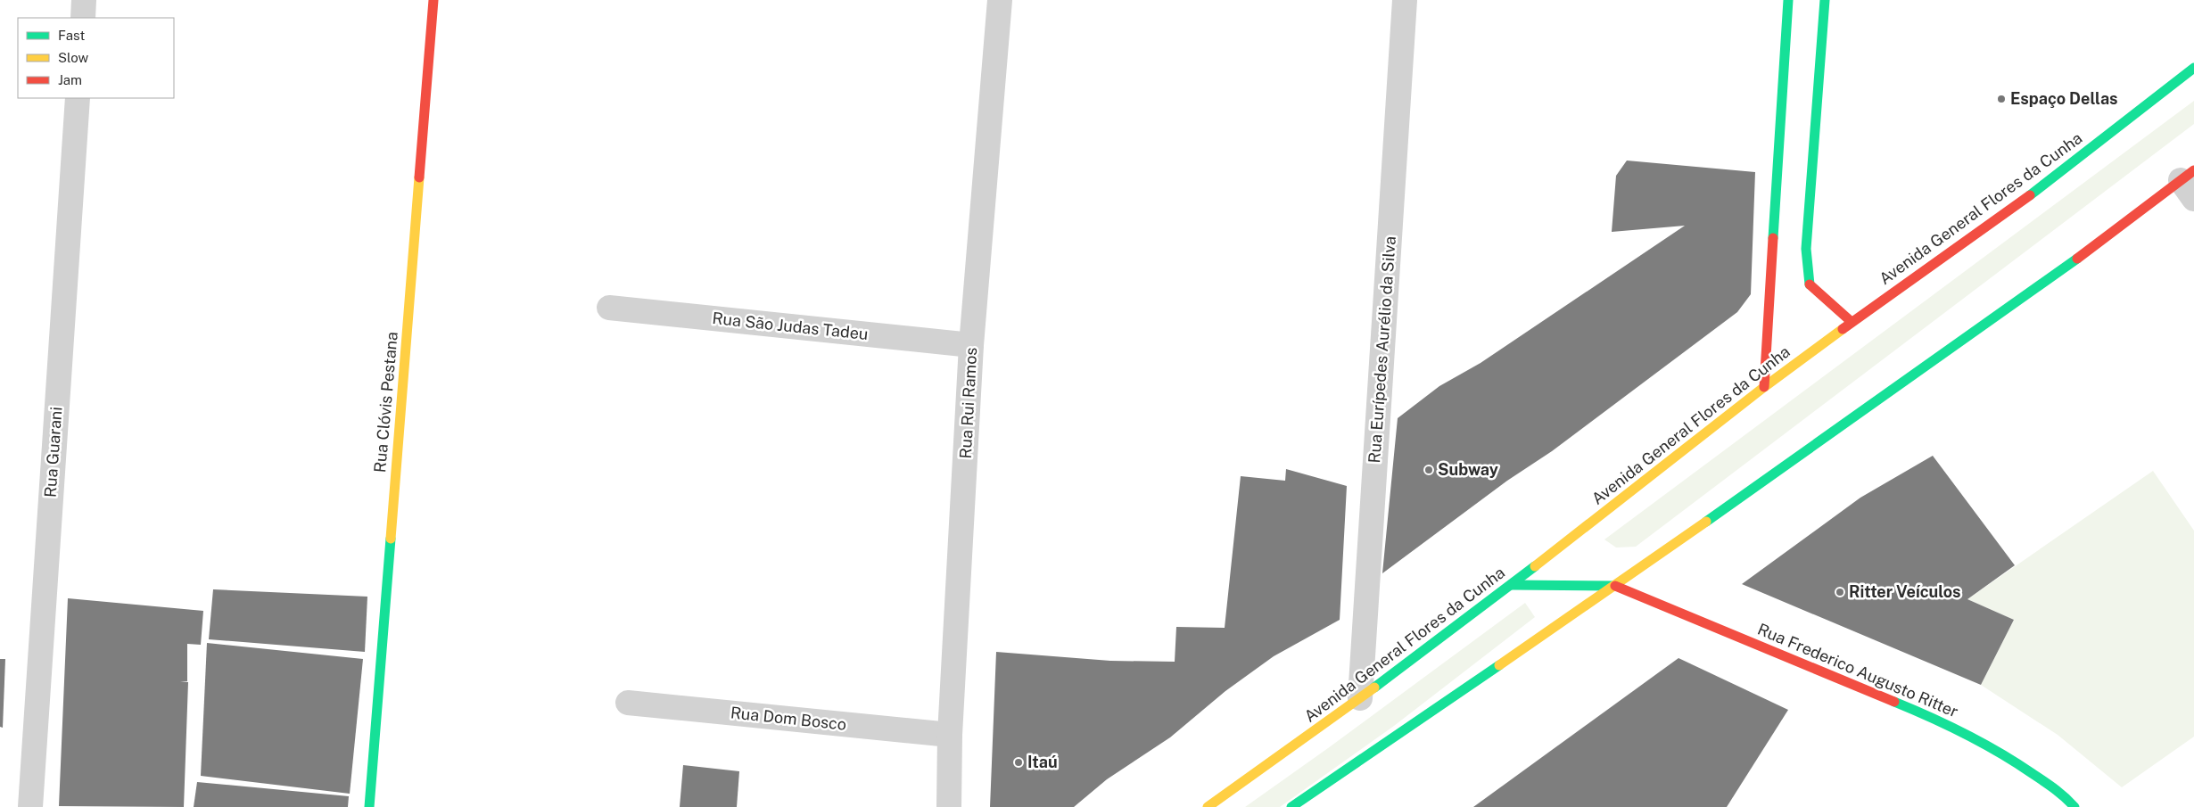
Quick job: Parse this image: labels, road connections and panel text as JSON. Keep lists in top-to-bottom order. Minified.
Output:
{"streets":{"main road":["Avenida General Flores da Cunha","Rua Clóvis Pestana","Rua Frederico Augusto Ritter"],"street":["Rua São Judas Tadeu","Rua Eurípedes Aurélio da Silva","Rua Rui Ramos","Rua Guarani","Rua Dom Bosco"]},"crossings":[["Avenida General Flores da Cunha","Rua Eurípedes Aurélio da Silva"],["Rua São Judas Tadeu","Rua Rui Ramos"],["Rua Rui Ramos","Rua Dom Bosco"]],"places":["Espaço Dellas","Subway","Ritter Veículos","Itaú"],"legend":["Fast","Slow","Jam"]}
